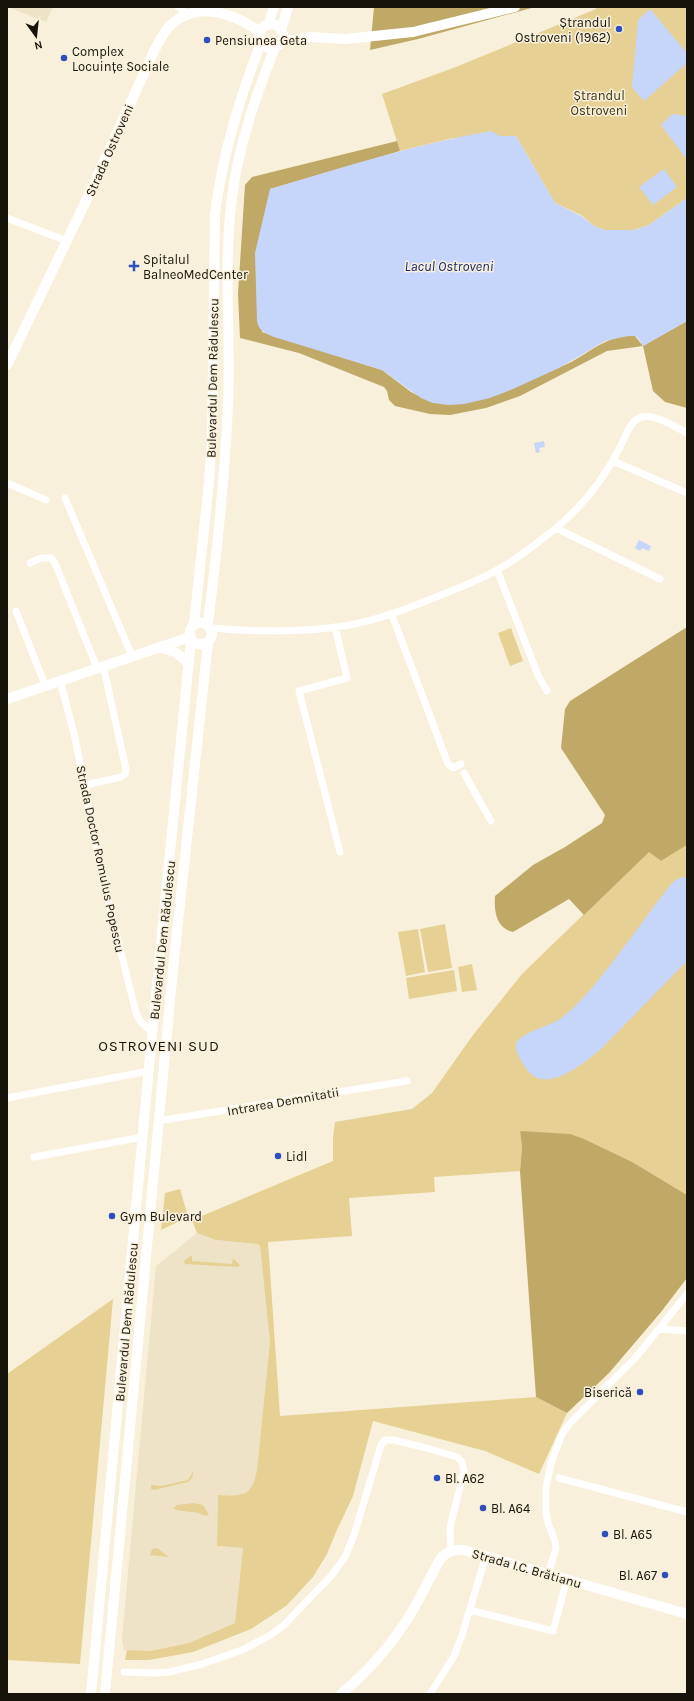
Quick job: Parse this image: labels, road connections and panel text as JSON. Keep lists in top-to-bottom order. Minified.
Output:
{"streets":{"main road":["Strada Ostroveni","Bulevardul Dem Rădulescu","Strada I.C. Brătianu"],"street":["Strada Doctor Romulus Popescu","Intrarea Demnitatii"]},"crossings":[["Strada Ostroveni","Bulevardul Dem Rădulescu"],["Bulevardul Dem Rădulescu","Strada Doctor Romulus Popescu"],["Bulevardul Dem Rădulescu","Intrarea Demnitatii"]],"districts":["OSTROVENI SUD"],"water":["Lacul Ostroveni"],"parks":["Ștrandul Ostroveni"],"places":{"other":["Ștrandul Ostroveni (1962)","Pensiunea Geta","Complex Locuințe Sociale","Lidl","Gym Bulevard","Biserică","Bl. A62","Bl. A64","Bl. A65","Bl. A67"],"health":["Spitalul BalneoMedCenter"]},"north":"bottom"}
